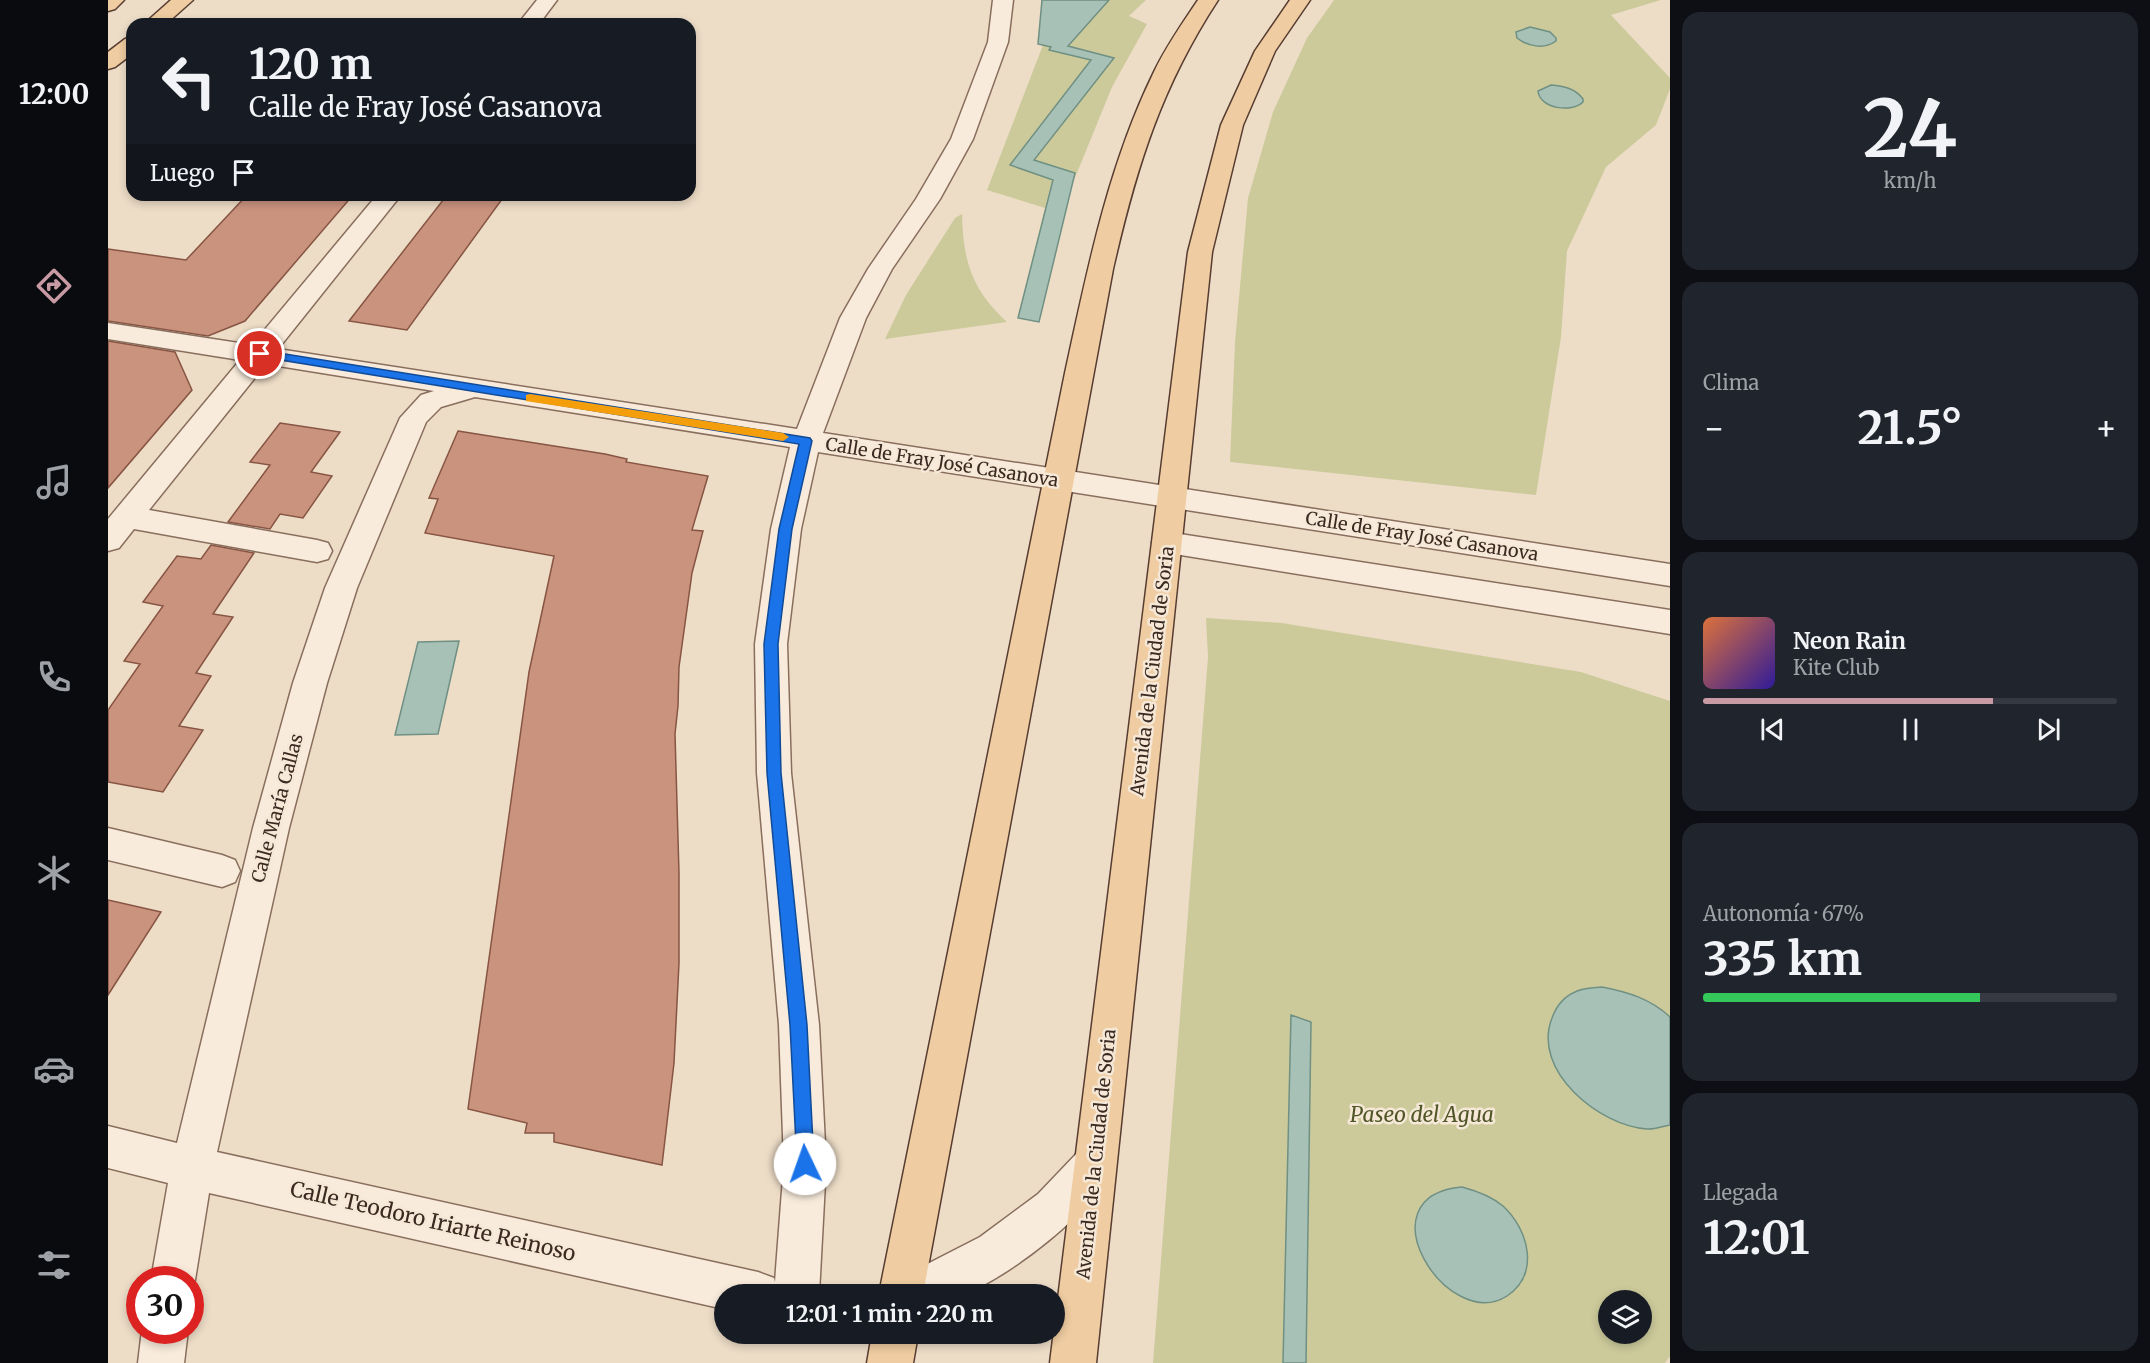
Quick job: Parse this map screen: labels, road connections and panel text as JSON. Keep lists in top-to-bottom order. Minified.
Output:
{"streets":{"main road":["Avenida de la Ciudad de Soria"],"street":["Calle de Fray José Casanova","Calle María Callas","Calle Teodoro Iriarte Reinoso"]},"crossings":[["Calle de Fray José Casanova","Avenida de la Ciudad de Soria"],["Calle de Fray José Casanova","Calle María Callas"],["Calle María Callas","Calle Teodoro Iriarte Reinoso"]],"parks":["Paseo del Agua"],"page":{"tabs":"12:00","tile":[["24","km/h"],"Clima",["Autonomía · 67%","335 km"],["Llegada","12:01"]],"turn":["120 m","Calle de Fray José Casanova"],"then":"Luego","heat":["−","21.5°","+"],"song":["Neon Rain","Kite Club"],"limit":"30","trip":"12:01 · 1 min · 220 m"}}
